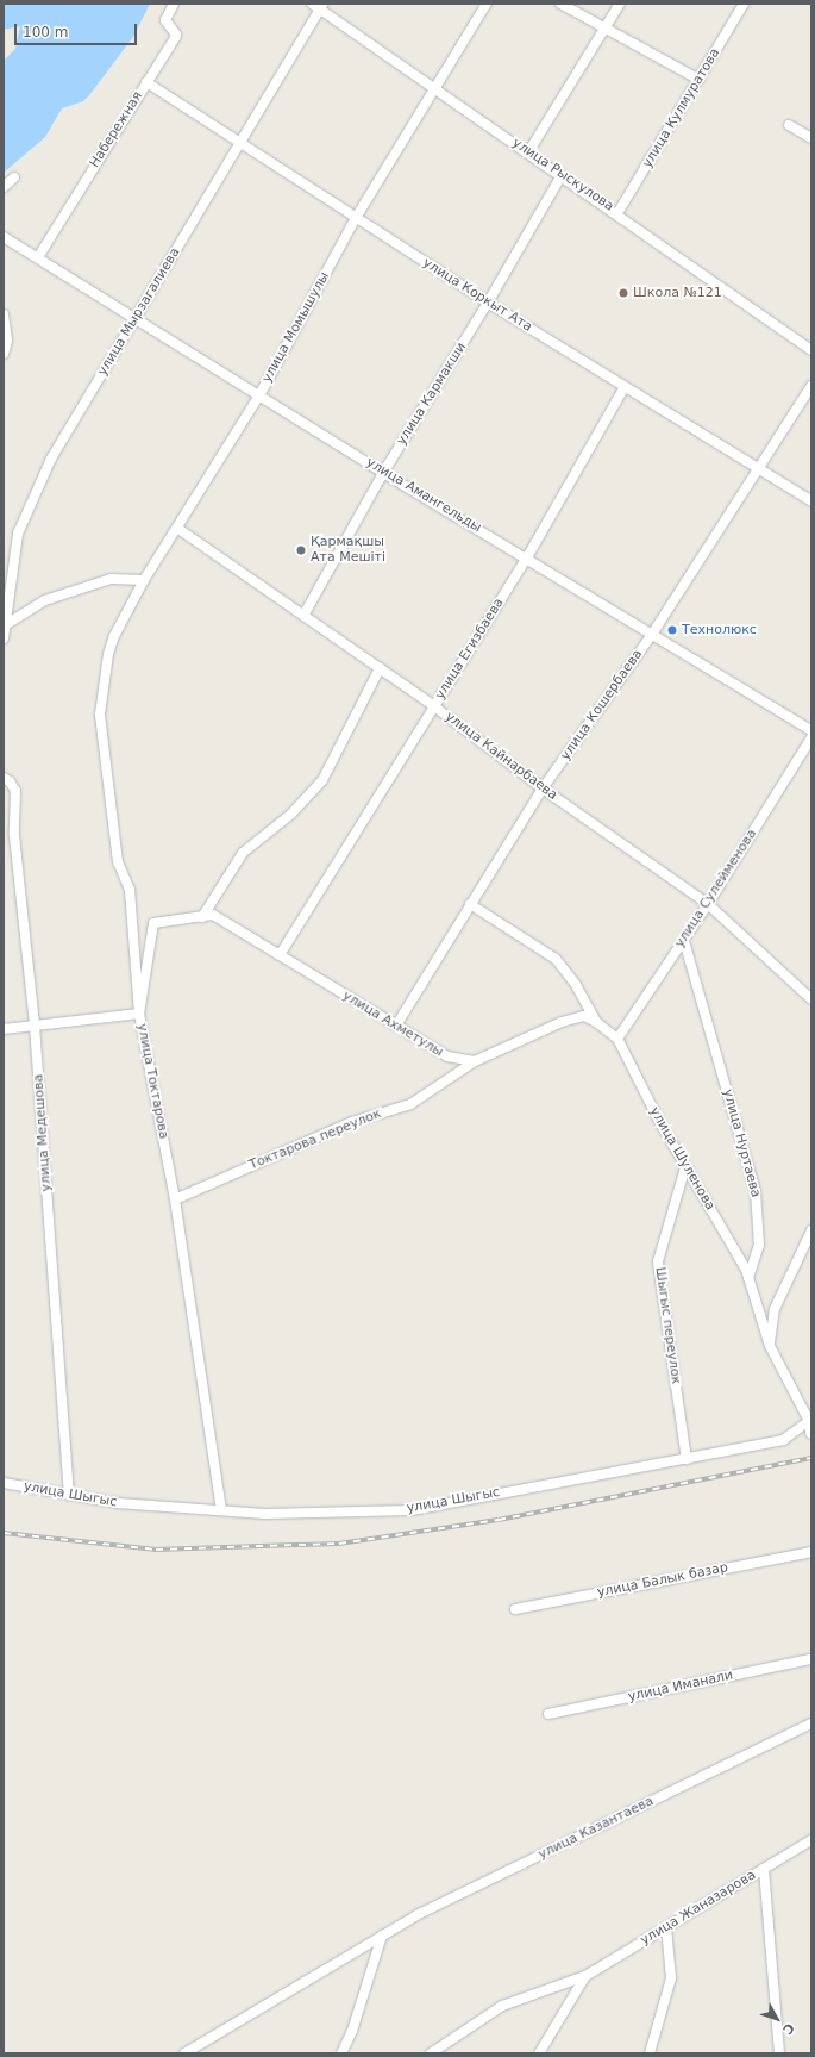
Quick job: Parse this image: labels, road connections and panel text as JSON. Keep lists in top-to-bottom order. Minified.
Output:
{"streets":{"street":["улица Кулмуратова","Набережная","улица Рыскулова","улица Коркыт Ата","улица Мырзагалиева","улица Момышулы","улица Кармакши","улица Амангельды","улица Егизбаева","улица Кошербаева","улица Кайнарбаева","улица Сулейменова","улица Ахметулы","улица Токтарова","улица Медешова","Токтарова переулок","улица Нуртаева","улица Шуленова","Шыгыс переулок","улица Шыгыс","улица Балык базар","улица Иманали","улица Казантаева","улица Жаназарова"]},"crossings":[["улица Кулмуратова","улица Рыскулова"],["Набережная","улица Коркыт Ата"],["Набережная","улица Амангельды"],["улица Рыскулова","улица Мырзагалиева"],["улица Рыскулова","улица Момышулы"],["улица Рыскулова","улица Кармакши"],["улица Коркыт Ата","улица Мырзагалиева"],["улица Коркыт Ата","улица Момышулы"],["улица Коркыт Ата","улица Кармакши"],["улица Коркыт Ата","улица Егизбаева"],["улица Коркыт Ата","улица Кошербаева"],["улица Мырзагалиева","улица Амангельды"],["улица Момышулы","улица Амангельды"],["улица Момышулы","улица Кайнарбаева"],["улица Момышулы","улица Токтарова"],["улица Кармакши","улица Амангельды"],["улица Кармакши","улица Кайнарбаева"],["улица Амангельды","улица Егизбаева"],["улица Амангельды","улица Кошербаева"],["улица Егизбаева","улица Кайнарбаева"],["улица Егизбаева","улица Ахметулы"],["улица Кошербаева","улица Кайнарбаева"],["улица Кошербаева","улица Ахметулы"],["улица Кайнарбаева","улица Сулейменова"],["улица Сулейменова","улица Нуртаева"],["улица Сулейменова","улица Шуленова"],["улица Ахметулы","улица Токтарова"],["улица Ахметулы","Токтарова переулок"],["улица Токтарова","Токтарова переулок"],["улица Токтарова","улица Шыгыс"],["улица Медешова","улица Шыгыс"],["улица Нуртаева","улица Шуленова"],["улица Шуленова","Шыгыс переулок"],["Шыгыс переулок","улица Шыгыс"]],"places":["Школа №121","Қармақшы Ата Мешіті","Технолюкс"],"scale_bar":"100 m","north":"bottom right"}
